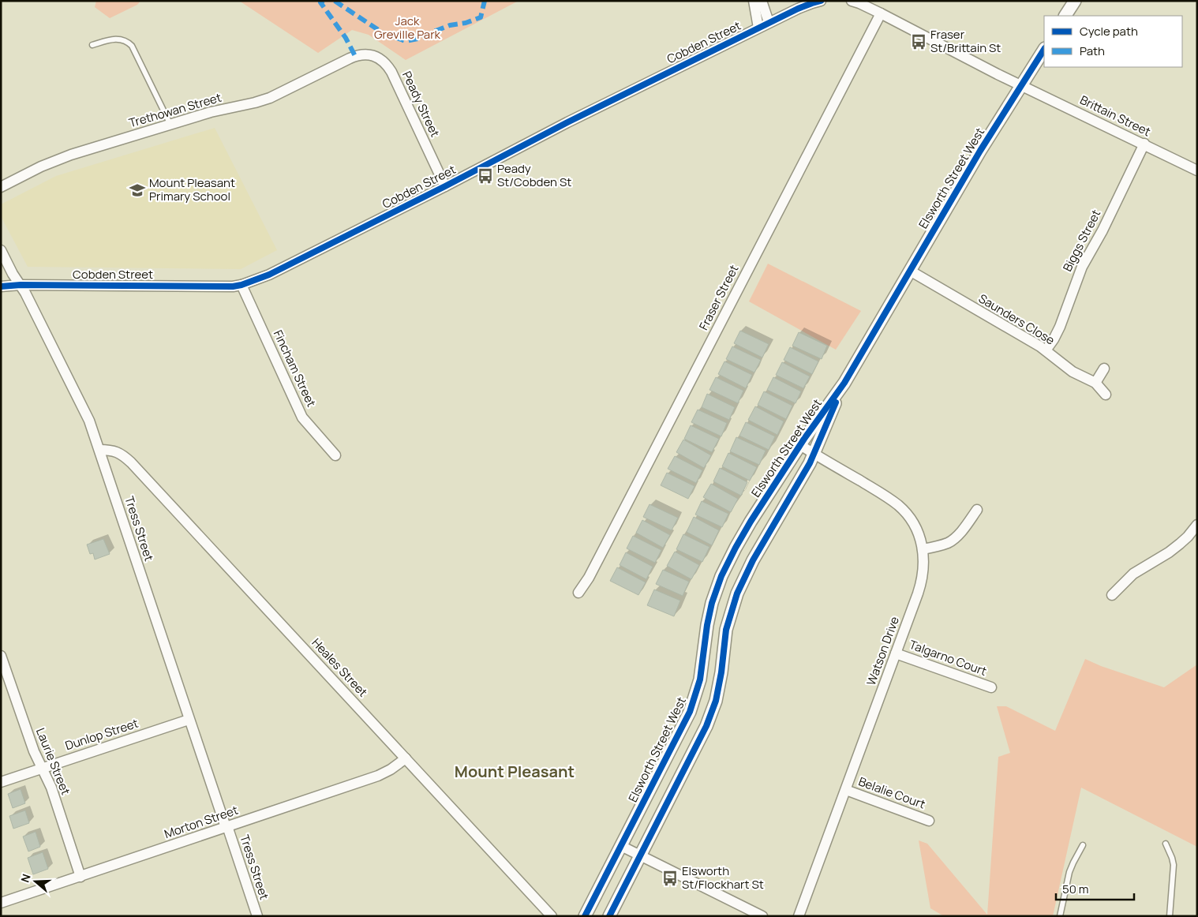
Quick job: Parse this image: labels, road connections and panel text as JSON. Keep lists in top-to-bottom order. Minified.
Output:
{"streets":{"street":["Cobden Street","Peady Street","Trethowan Street","Brittain Street","Elsworth Street West","Biggs Street","Fraser Street","Saunders Close","Fincham Street","Tress Street","Watson Drive","Talgarno Court","Heales Street","Dunlop Street","Laurie Street","Belalie Court","Morton Street"]},"crossings":[["Cobden Street","Peady Street"],["Cobden Street","Fincham Street"],["Cobden Street","Tress Street"],["Peady Street","Trethowan Street"],["Brittain Street","Elsworth Street West"],["Brittain Street","Biggs Street"],["Elsworth Street West","Saunders Close"],["Elsworth Street West","Watson Drive"],["Biggs Street","Saunders Close"],["Tress Street","Heales Street"],["Tress Street","Dunlop Street"],["Tress Street","Morton Street"],["Watson Drive","Talgarno Court"],["Watson Drive","Belalie Court"],["Heales Street","Morton Street"],["Dunlop Street","Laurie Street"],["Laurie Street","Morton Street"]],"districts":["Mount Pleasant"],"parks":["Jack Greville Park"],"places":{"bus stop":["Fraser St/Brittain St","Peady St/Cobden St","Elsworth St/Flockhart St"],"school or university":["Mount Pleasant Primary School"]},"legend":["Cycle path","Path"],"scale_bar":"50 m","north":"left"}
